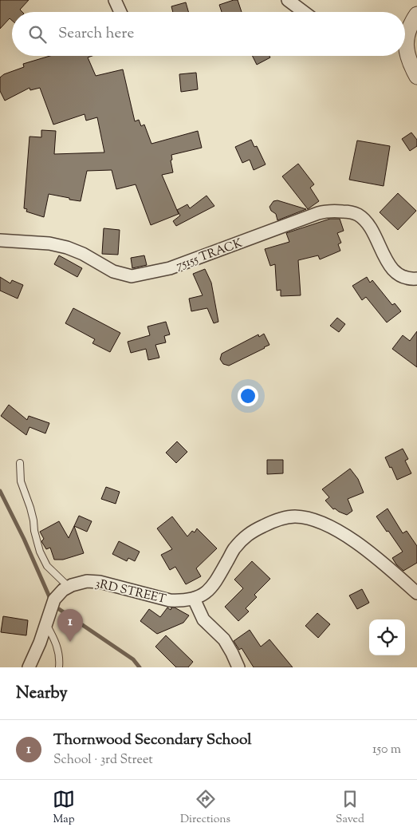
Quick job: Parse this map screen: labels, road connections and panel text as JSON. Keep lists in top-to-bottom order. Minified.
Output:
{"streets":{"street":["75155 TRACK","3RD STREET"]},"page":{"search":"Search here","pins":"1","heading":"Nearby","list":[{"mark":"1","name":"Thornwood Secondary School","note":"School · 3rd Street","value":"150 m"}],"nav":["Map","Directions","Saved"]}}
